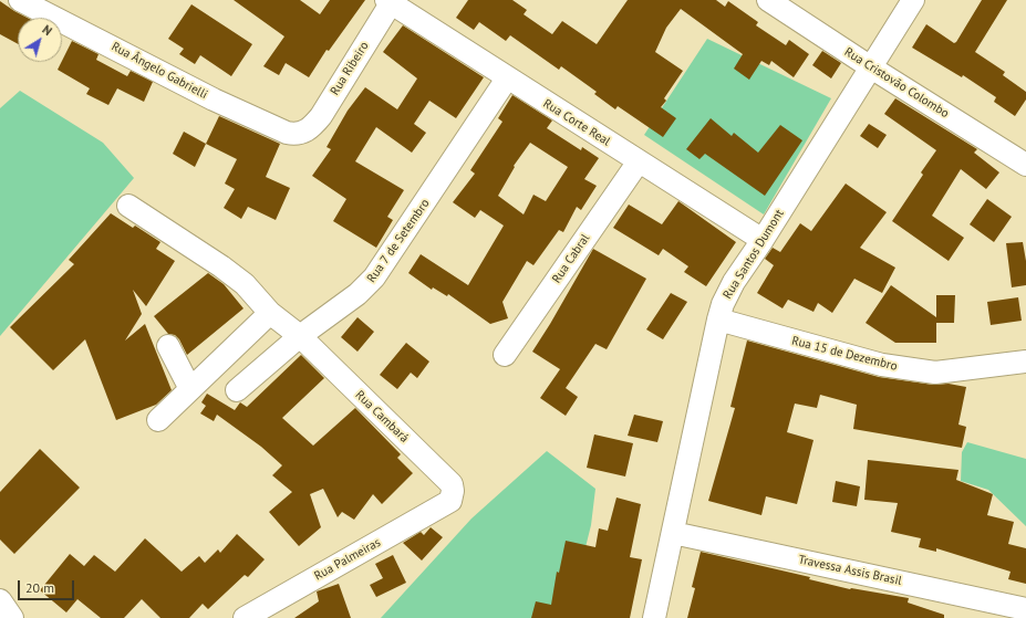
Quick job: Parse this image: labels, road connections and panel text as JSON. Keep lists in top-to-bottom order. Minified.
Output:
{"streets":{"street":["Rua Ribeiro","Rua Ângelo Gabrielli","Rua Cristovão Colombo","Rua Corte Real","Rua 7 de Setembro","Rua Santos Dumont","Rua Cabral","Rua 15 de Dezembro","Rua Cambará","Rua Palmeiras","Travessa Assis Brasil"]},"crossings":[["Rua Ribeiro","Rua Ângelo Gabrielli"],["Rua Ribeiro","Rua Corte Real"],["Rua Cristovão Colombo","Rua Santos Dumont"],["Rua Corte Real","Rua 7 de Setembro"],["Rua Corte Real","Rua Santos Dumont"],["Rua Corte Real","Rua Cabral"],["Rua 7 de Setembro","Rua Cambará"],["Rua Santos Dumont","Rua 15 de Dezembro"],["Rua Santos Dumont","Travessa Assis Brasil"],["Rua Cambará","Rua Palmeiras"]],"scale_bar":"20 m","north":"top right"}
